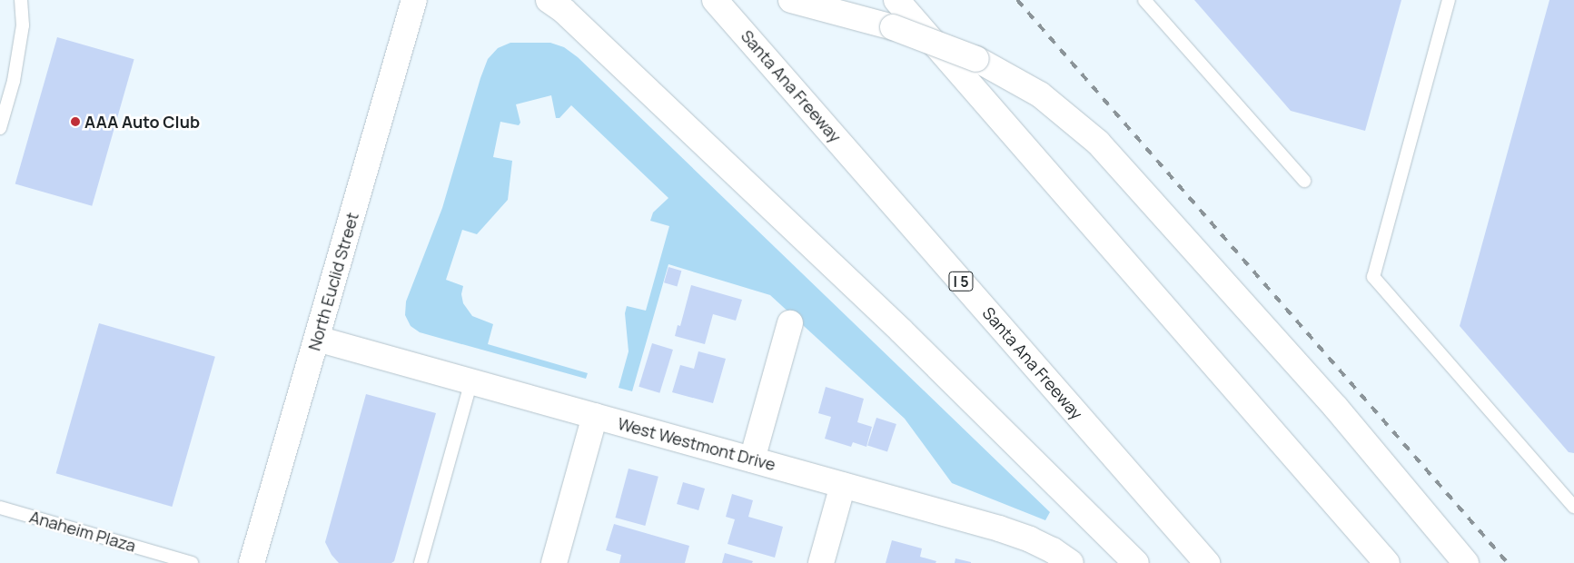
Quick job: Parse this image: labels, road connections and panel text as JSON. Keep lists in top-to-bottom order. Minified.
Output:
{"streets":{"main road":["Santa Ana Freeway","North Euclid Street","I 5","West Westmont Drive"],"lane":["Anaheim Plaza"]},"crossings":[["North Euclid Street","West Westmont Drive"]],"places":["AAA Auto Club"]}
